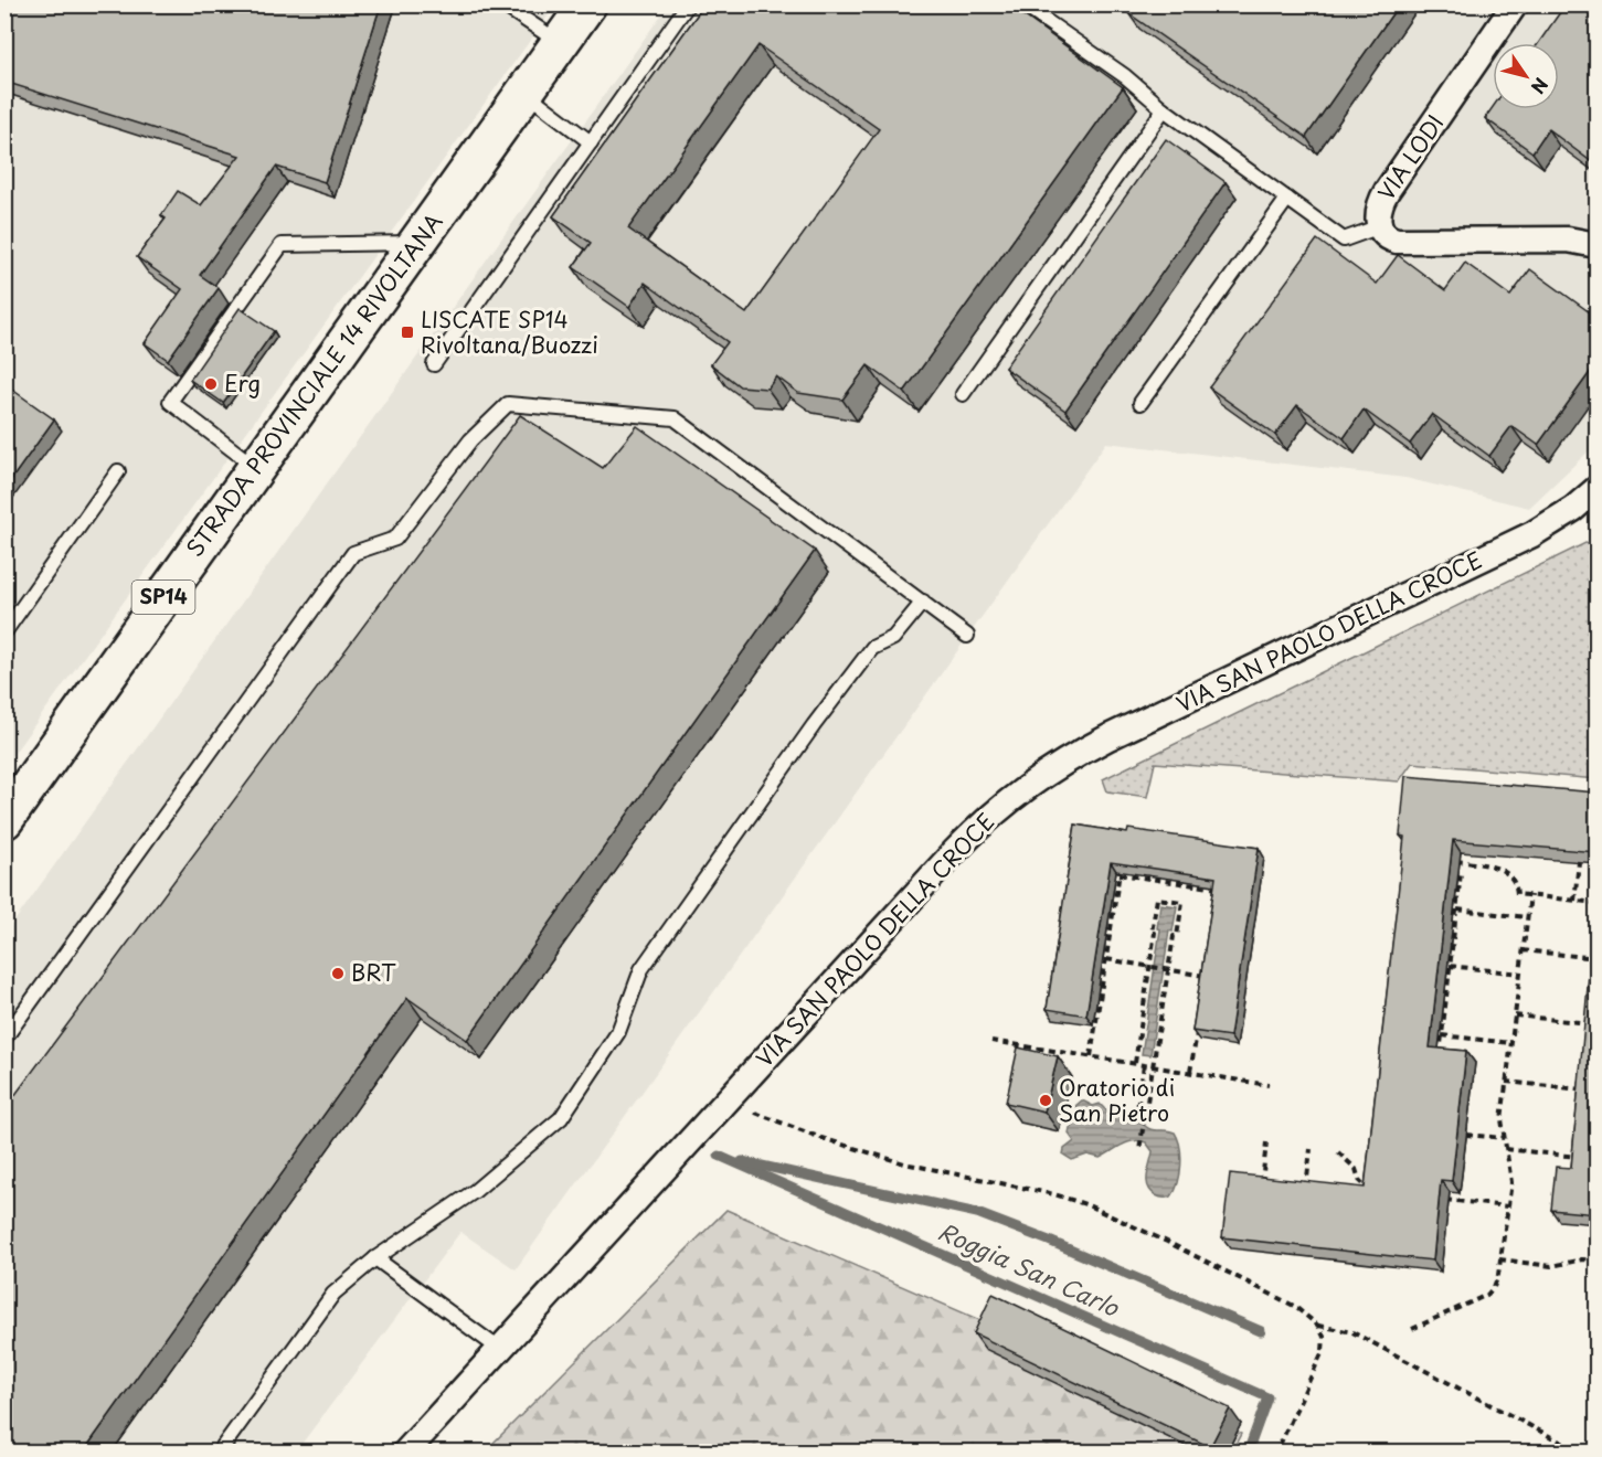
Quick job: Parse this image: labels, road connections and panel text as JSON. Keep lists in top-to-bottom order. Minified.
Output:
{"streets":{"main road":["STRADA PROVINCIALE 14 RIVOLTANA","SP14"],"street":["VIA LODI","VIA SAN PAOLO DELLA CROCE"]},"water":["Roggia San Carlo"],"places":{"transit":["LISCATE SP14 Rivoltana/Buozzi"],"other":["Erg","BRT","Oratorio di San Pietro"]},"north":"bottom right"}
